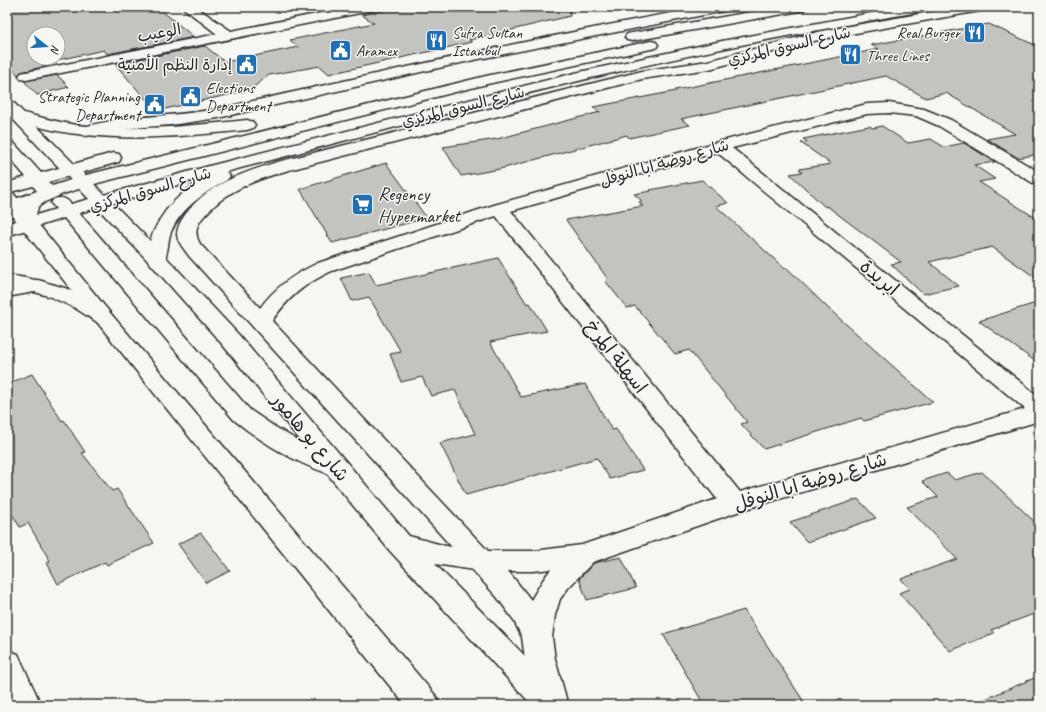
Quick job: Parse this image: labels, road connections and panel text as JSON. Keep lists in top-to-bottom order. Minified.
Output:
{"streets":{"street":["الوعيب","شارع السوق المركزي","شارع روضة ابا النوفل","ابريدة","اسهلة المرخ","شارع بو هامور"]},"crossings":[["شارع السوق المركزي","شارع بو هامور"],["شارع روضة ابا النوفل","ابريدة"],["شارع روضة ابا النوفل","اسهلة المرخ"],["شارع روضة ابا النوفل","شارع بو هامور"]],"places":{"restaurant":["Real Burger","Sufra Sultan Istanbul","Three Lines"],"public building":["Aramex","إدارة النظم الأمنية","Elections Department","Strategic Planning Department"],"supermarket":["Regency Hypermarket"]},"north":"right"}
